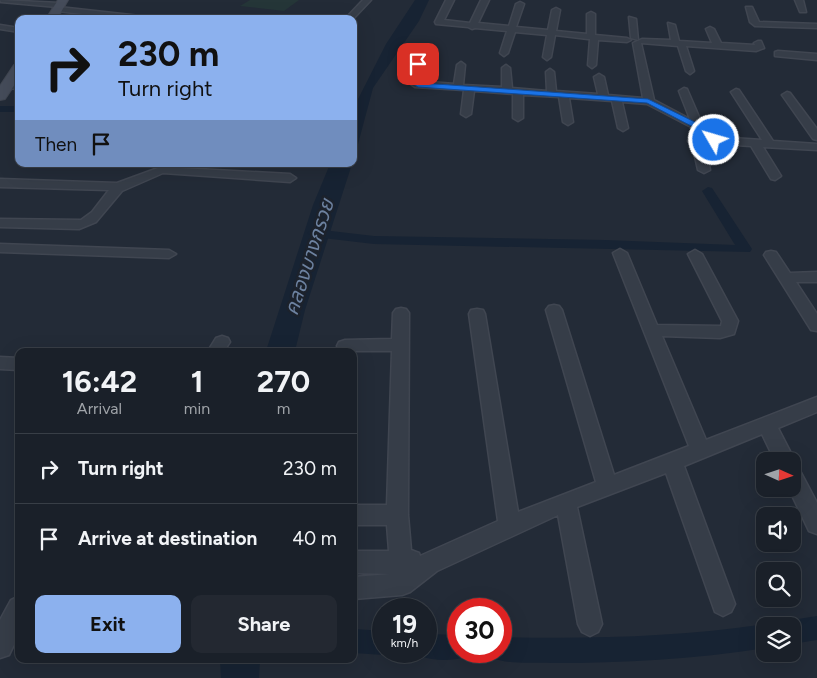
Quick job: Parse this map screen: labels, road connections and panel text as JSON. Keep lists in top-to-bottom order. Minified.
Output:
{"water":["คลองบางกรวย"],"north":"right","page":{"turn":["230 m","Turn right"],"then":"Then","eta":["16:42","Arrival","1","min","270","m"],"list":[{"name":"Turn right","value":"230 m"},{"name":"Arrive at destination","value":"40 m"}],"buttons":["Exit","Share"],"speed":"19 km/h","limit":"30"}}
